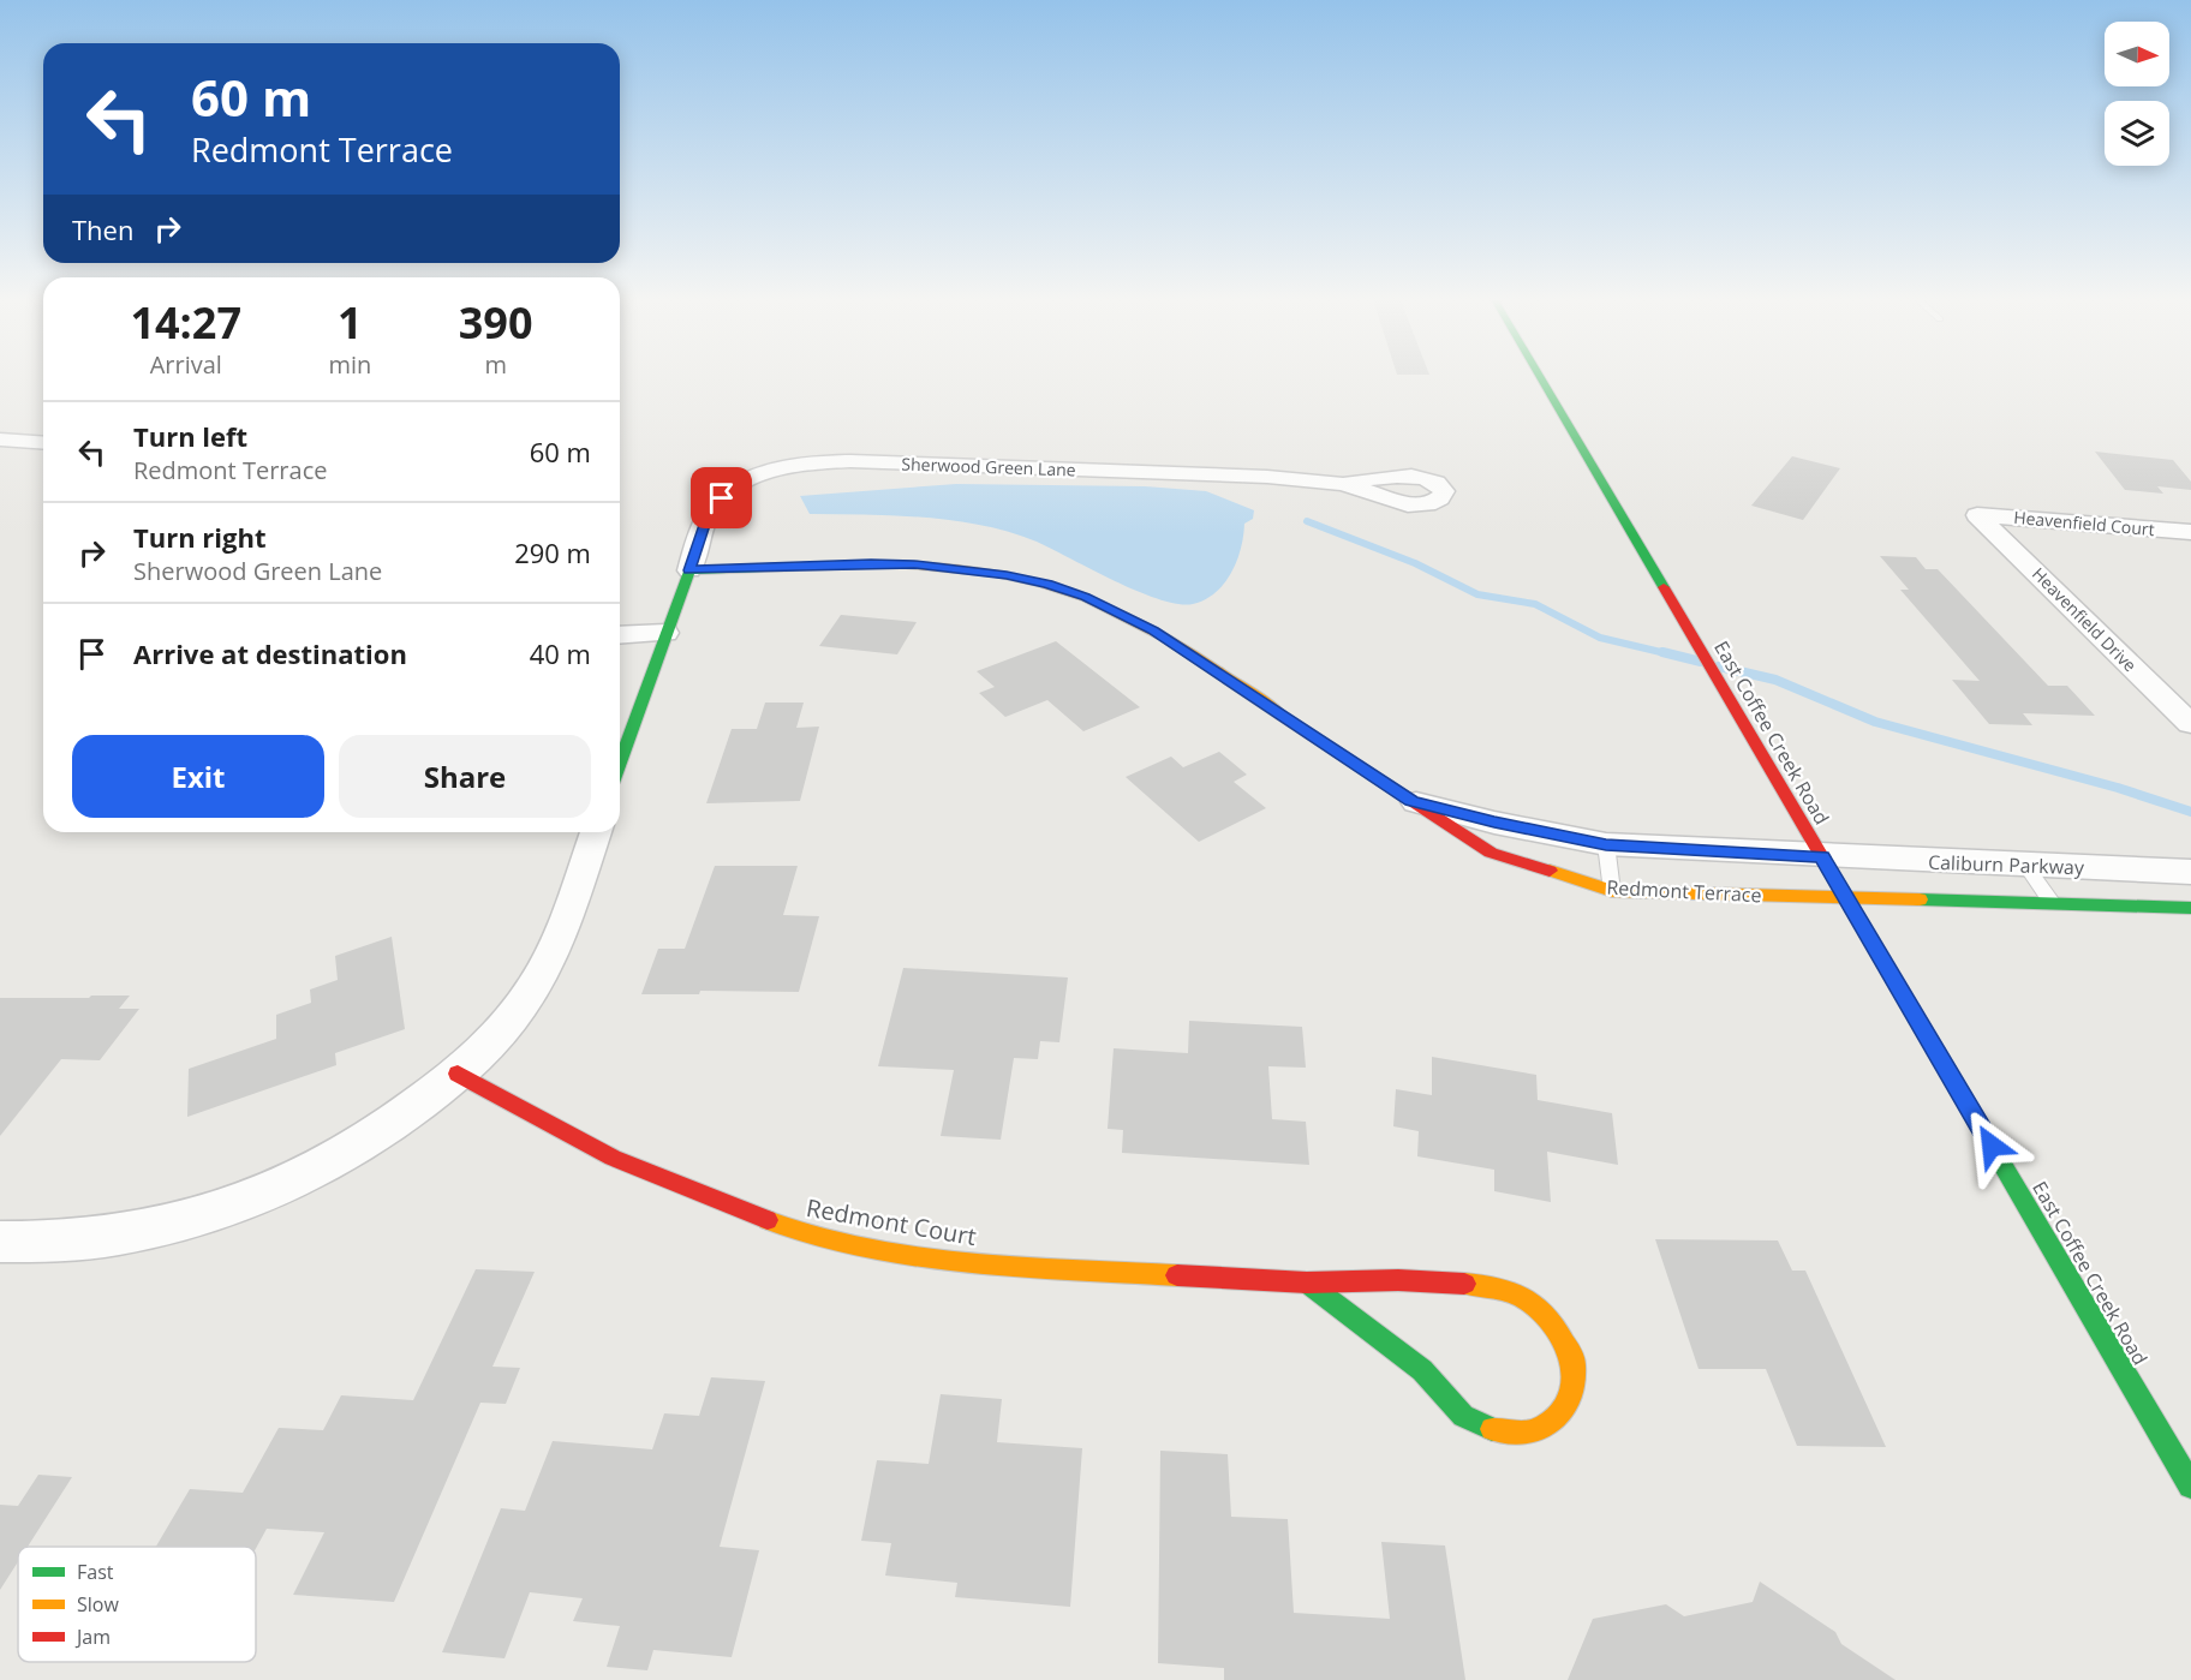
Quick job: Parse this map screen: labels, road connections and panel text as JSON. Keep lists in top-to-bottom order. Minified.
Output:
{"streets":{"street":["Sherwood Green Lane","Heavenfield Court","Heavenfield Drive","East Coffee Creek Road","Caliburn Parkway","Redmont Terrace","Redmont Court"]},"crossings":[["Sherwood Green Lane","Redmont Terrace"],["Heavenfield Court","Heavenfield Drive"],["East Coffee Creek Road","Caliburn Parkway"],["East Coffee Creek Road","Redmont Terrace"],["Caliburn Parkway","Redmont Terrace"]],"legend":["Fast","Slow","Jam"],"north":"right","page":{"turn":["60 m","Redmont Terrace"],"then":"Then","eta":["14:27","Arrival","1","min","390","m"],"list":[{"name":"Turn left","note":"Redmont Terrace","value":"60 m"},{"name":"Turn right","note":"Sherwood Green Lane","value":"290 m"},{"name":"Arrive at destination","value":"40 m"}],"buttons":["Exit","Share"]}}
